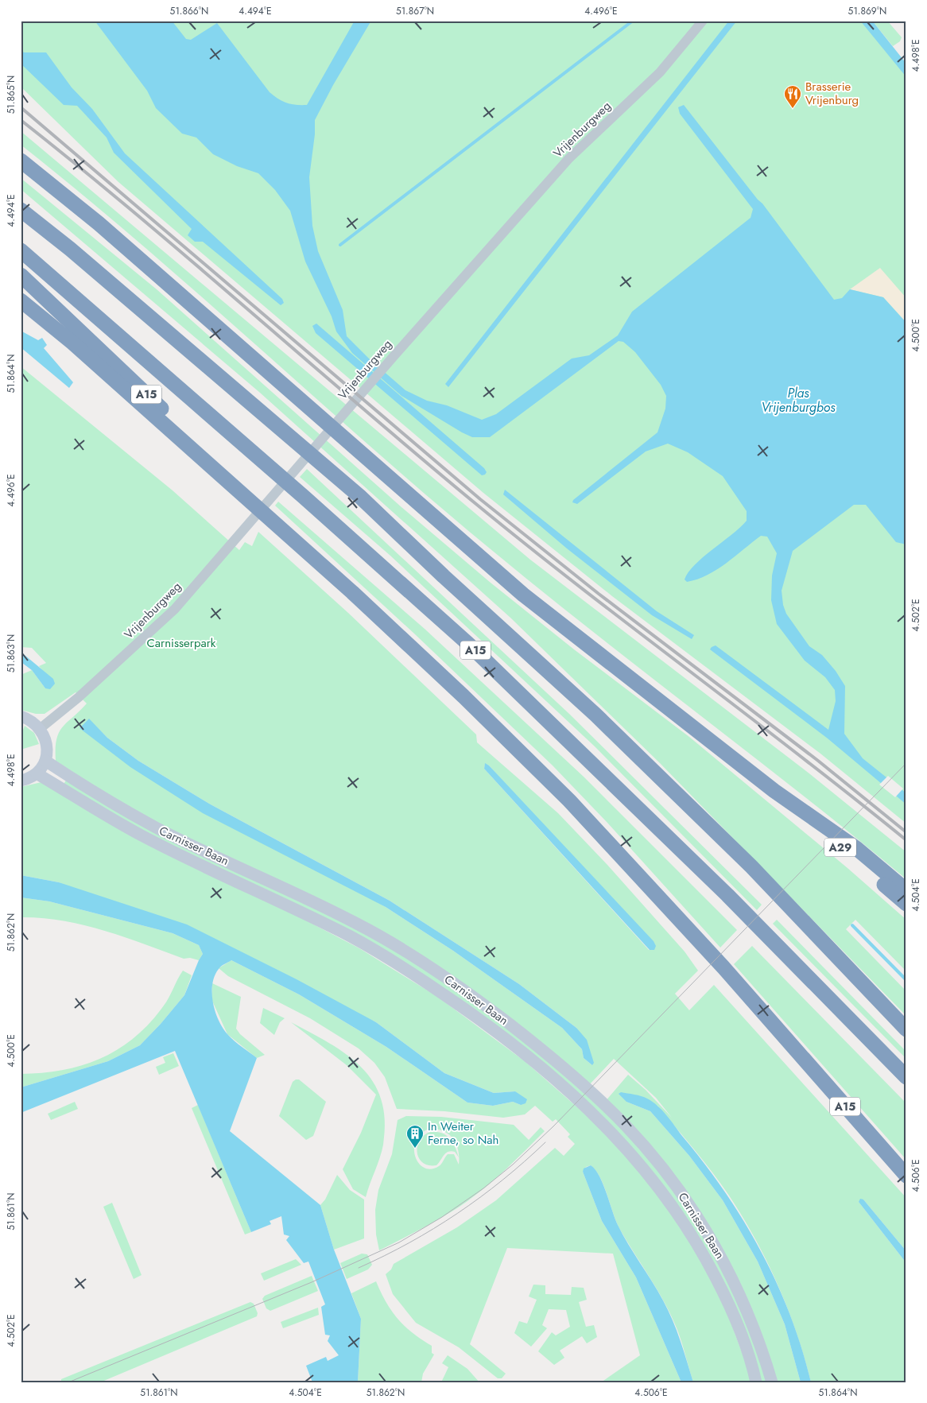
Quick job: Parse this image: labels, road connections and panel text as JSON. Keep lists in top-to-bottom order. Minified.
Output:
{"streets":{"highway":["A15","A29"],"main road":["Carnisser Baan"],"street":["Vrijenburgweg"]},"water":["Plas Vrijenburgbos"],"parks":["Carnisserpark"],"places":{"restaurant":["Brasserie Vrijenburg"],"building":["In Weiter Ferne, so Nah"]},"coordinates":["51.866°N","4.494°E","51.867°N","4.496°E","51.869°N","4.498°E","51.865°N","4.500°E","51.864°N","4.502°E","51.863°N","4.504°E","51.862°N","4.506°E","51.861°N"]}
